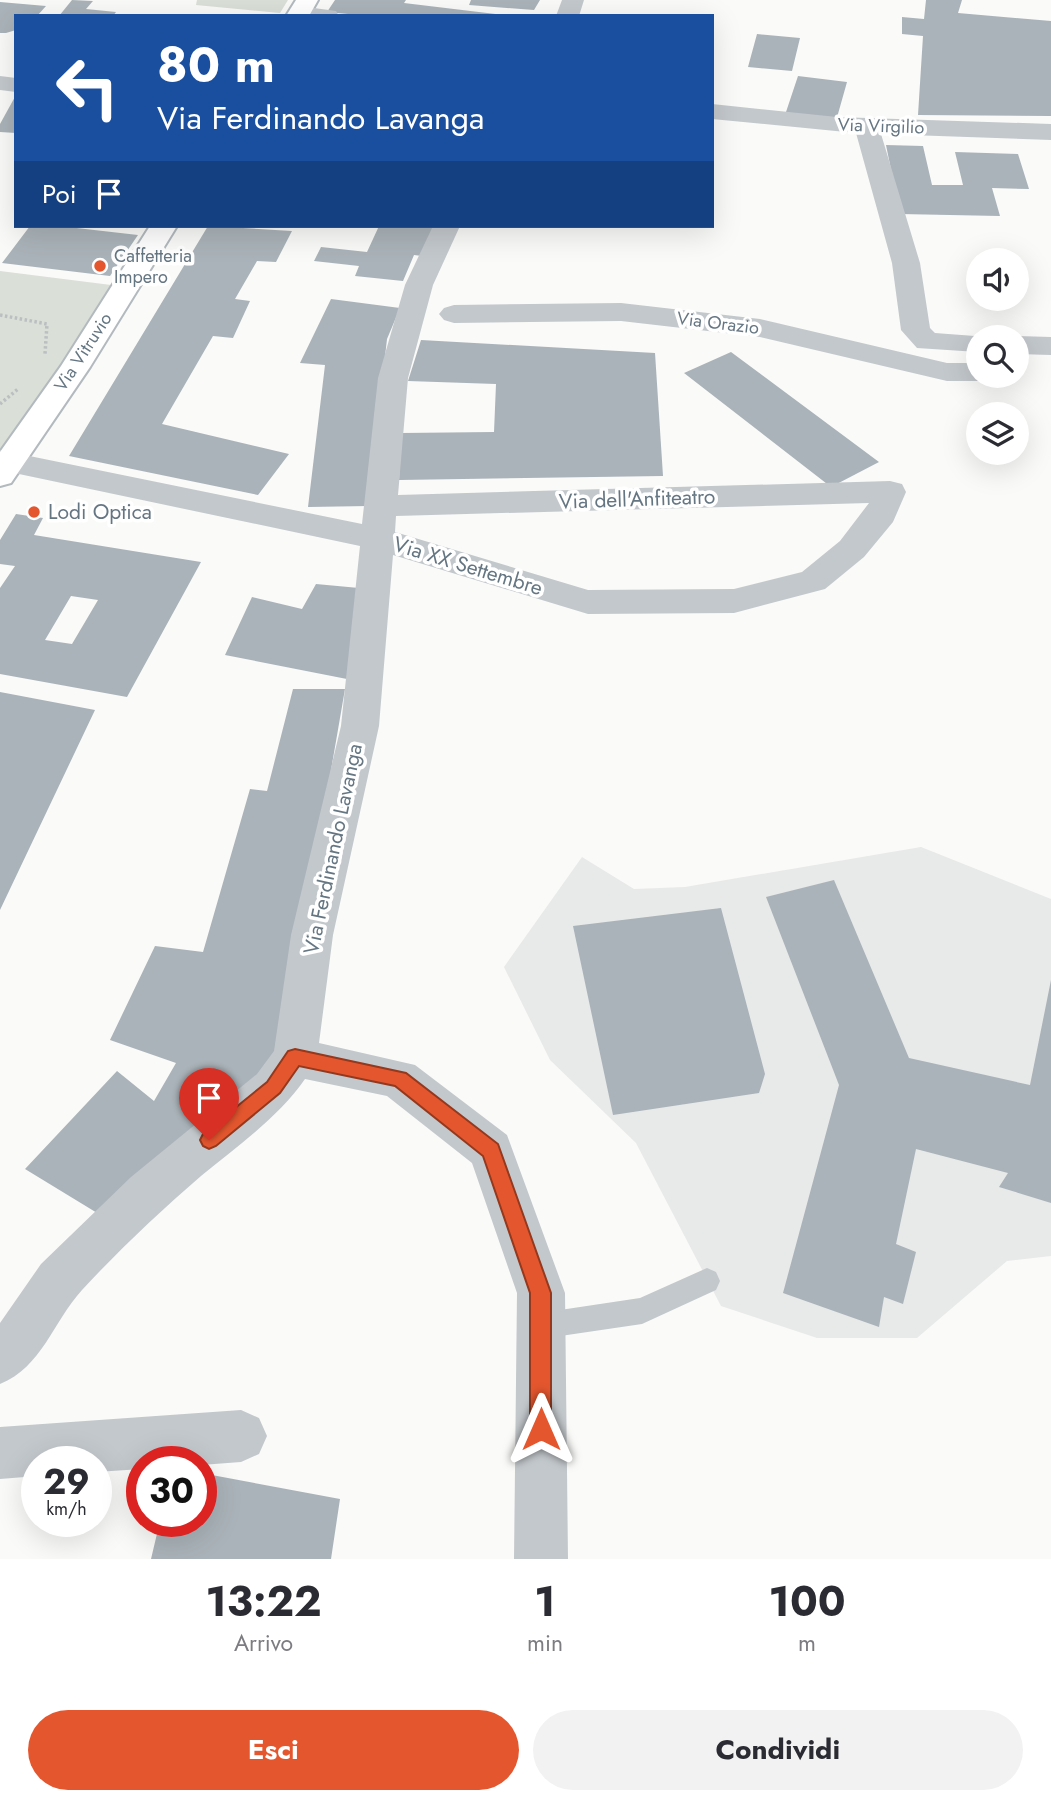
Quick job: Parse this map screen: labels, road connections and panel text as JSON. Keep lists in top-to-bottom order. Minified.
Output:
{"streets":{"street":["Via Virgilio","Via Orazio","Via Vitruvio","Via dell'Anfiteatro","Via XX Settembre","Via Ferdinando Lavanga"]},"crossings":[["Via Vitruvio","Via XX Settembre"],["Via dell'Anfiteatro","Via XX Settembre"],["Via dell'Anfiteatro","Via Ferdinando Lavanga"],["Via XX Settembre","Via Ferdinando Lavanga"]],"places":["Caffetteria Impero","Lodi Optica"],"page":{"turn":["80 m","Via Ferdinando Lavanga"],"then":"Poi","speed":"29 km/h","limit":"30","eta":["13:22","Arrivo","1","min","100","m"],"buttons":["Esci","Condividi"]}}
